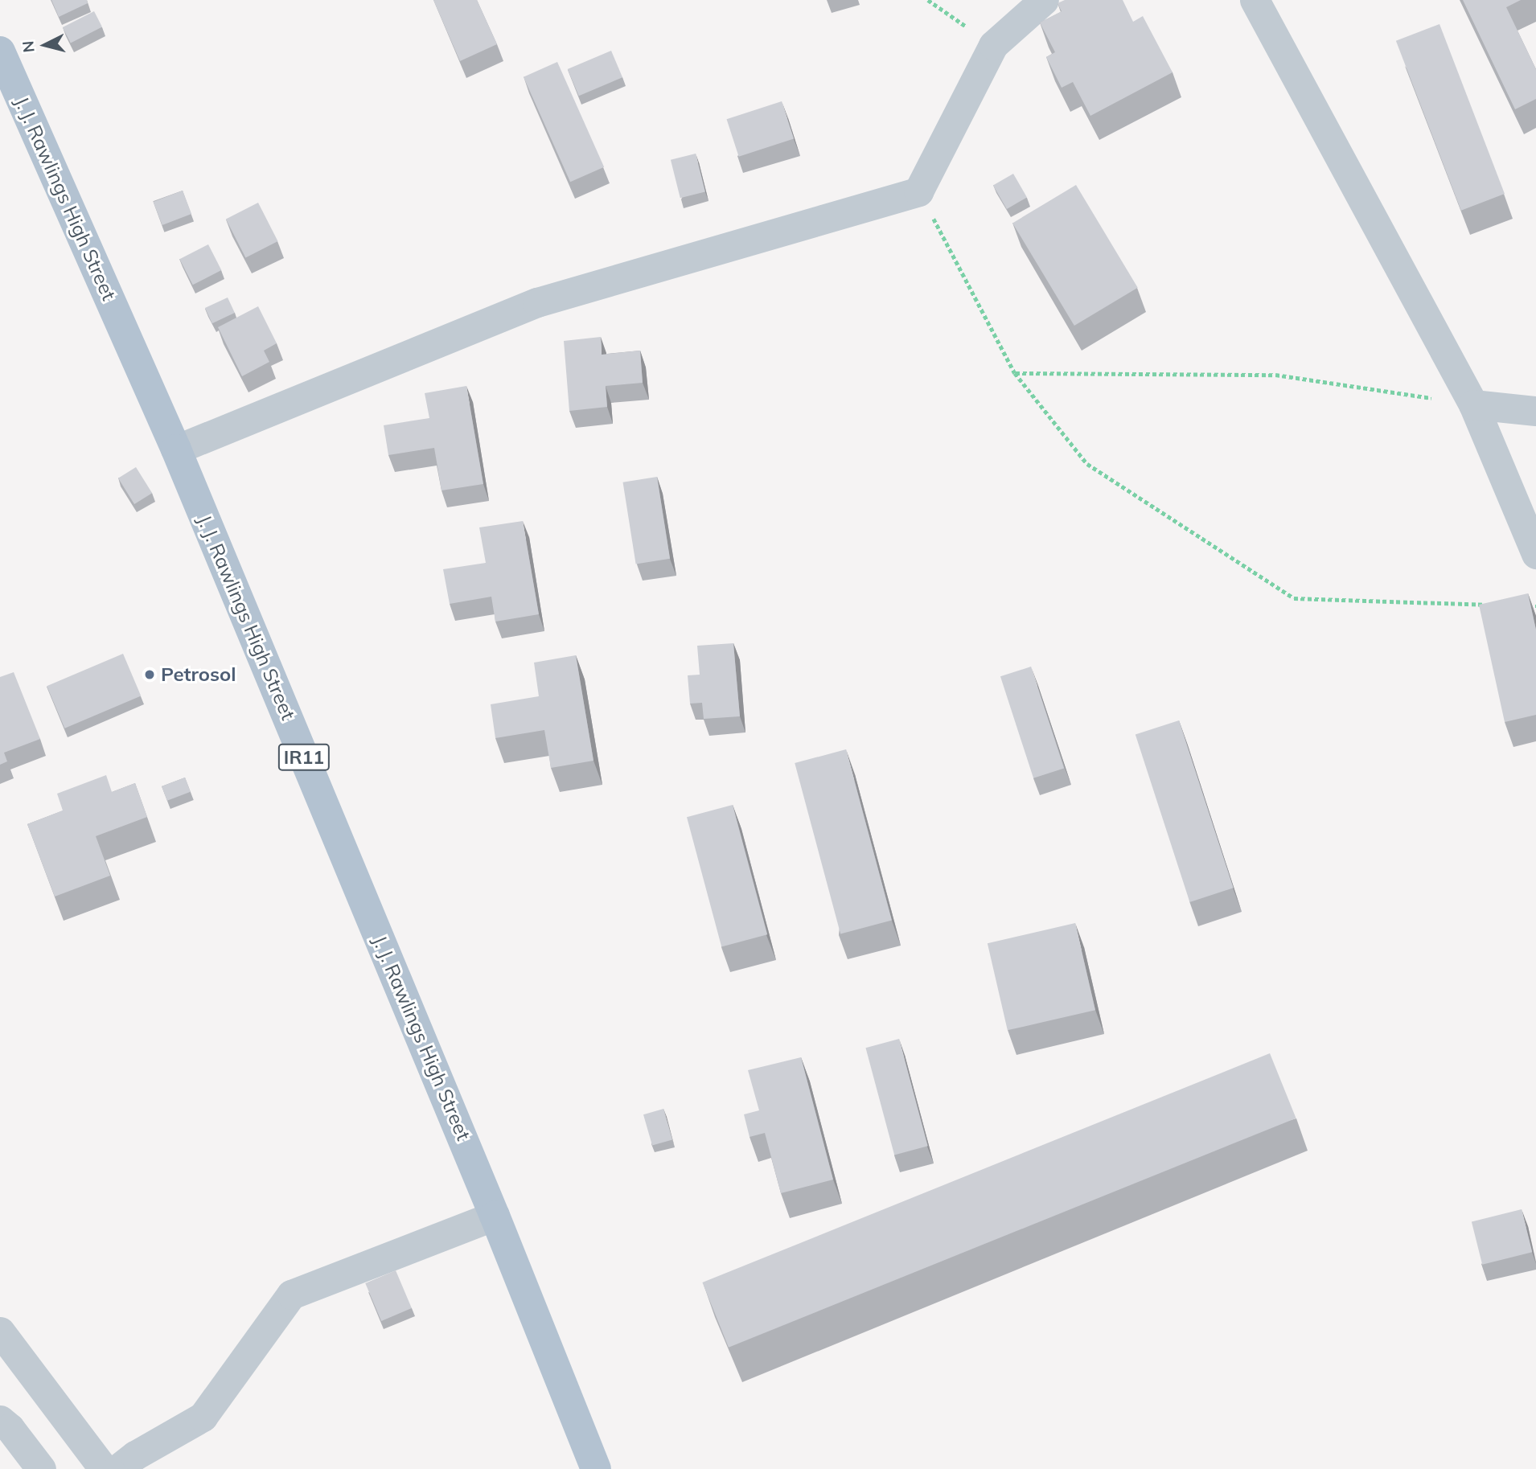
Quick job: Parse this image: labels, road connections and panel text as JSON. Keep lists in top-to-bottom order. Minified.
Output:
{"streets":{"main road":["J. J. Rawlings High Street","IR11"]},"places":["Petrosol"],"north":"left"}
